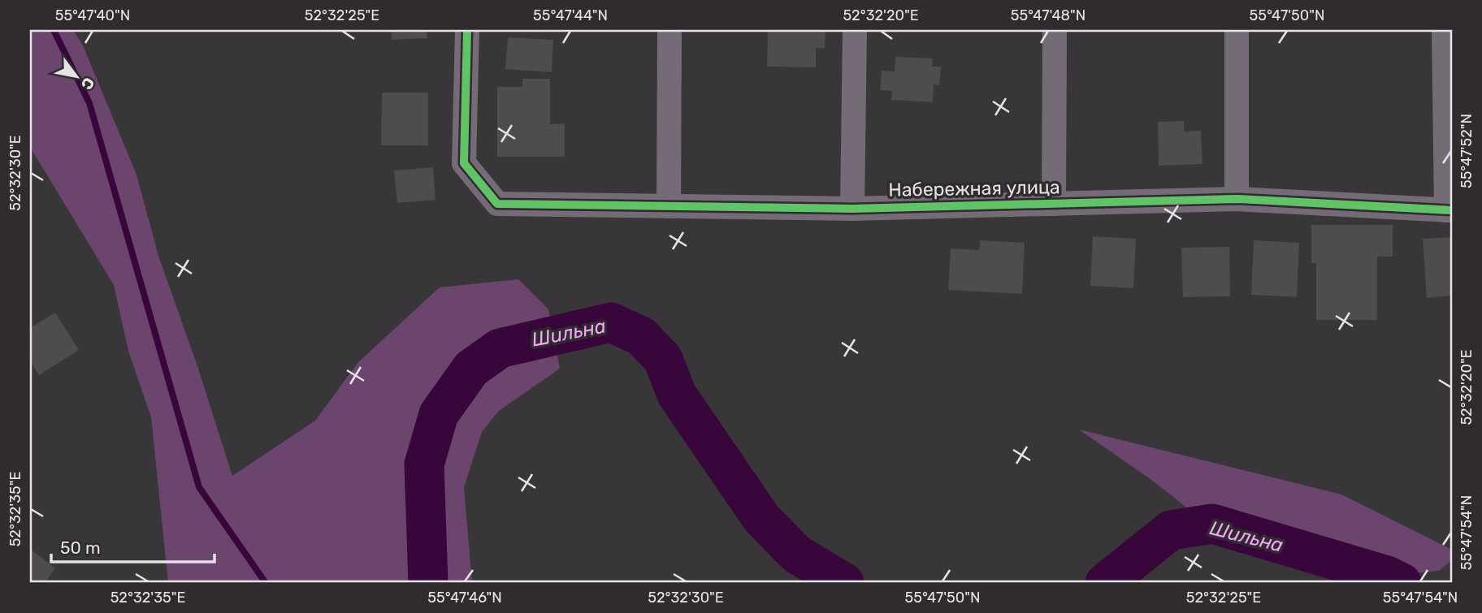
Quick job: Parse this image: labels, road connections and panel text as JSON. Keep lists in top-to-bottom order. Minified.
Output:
{"streets":{"street":["Набережная улица"]},"water":["Шильна"],"scale_bar":"50 m","north":"bottom right","coordinates":["55°47'40\"N","52°32'25\"E","55°47'44\"N","52°32'20\"E","55°47'48\"N","55°47'50\"N","55°47'52\"N","52°32'30\"E","52°32'35\"E","55°47'54\"N","55°47'46\"N"]}
